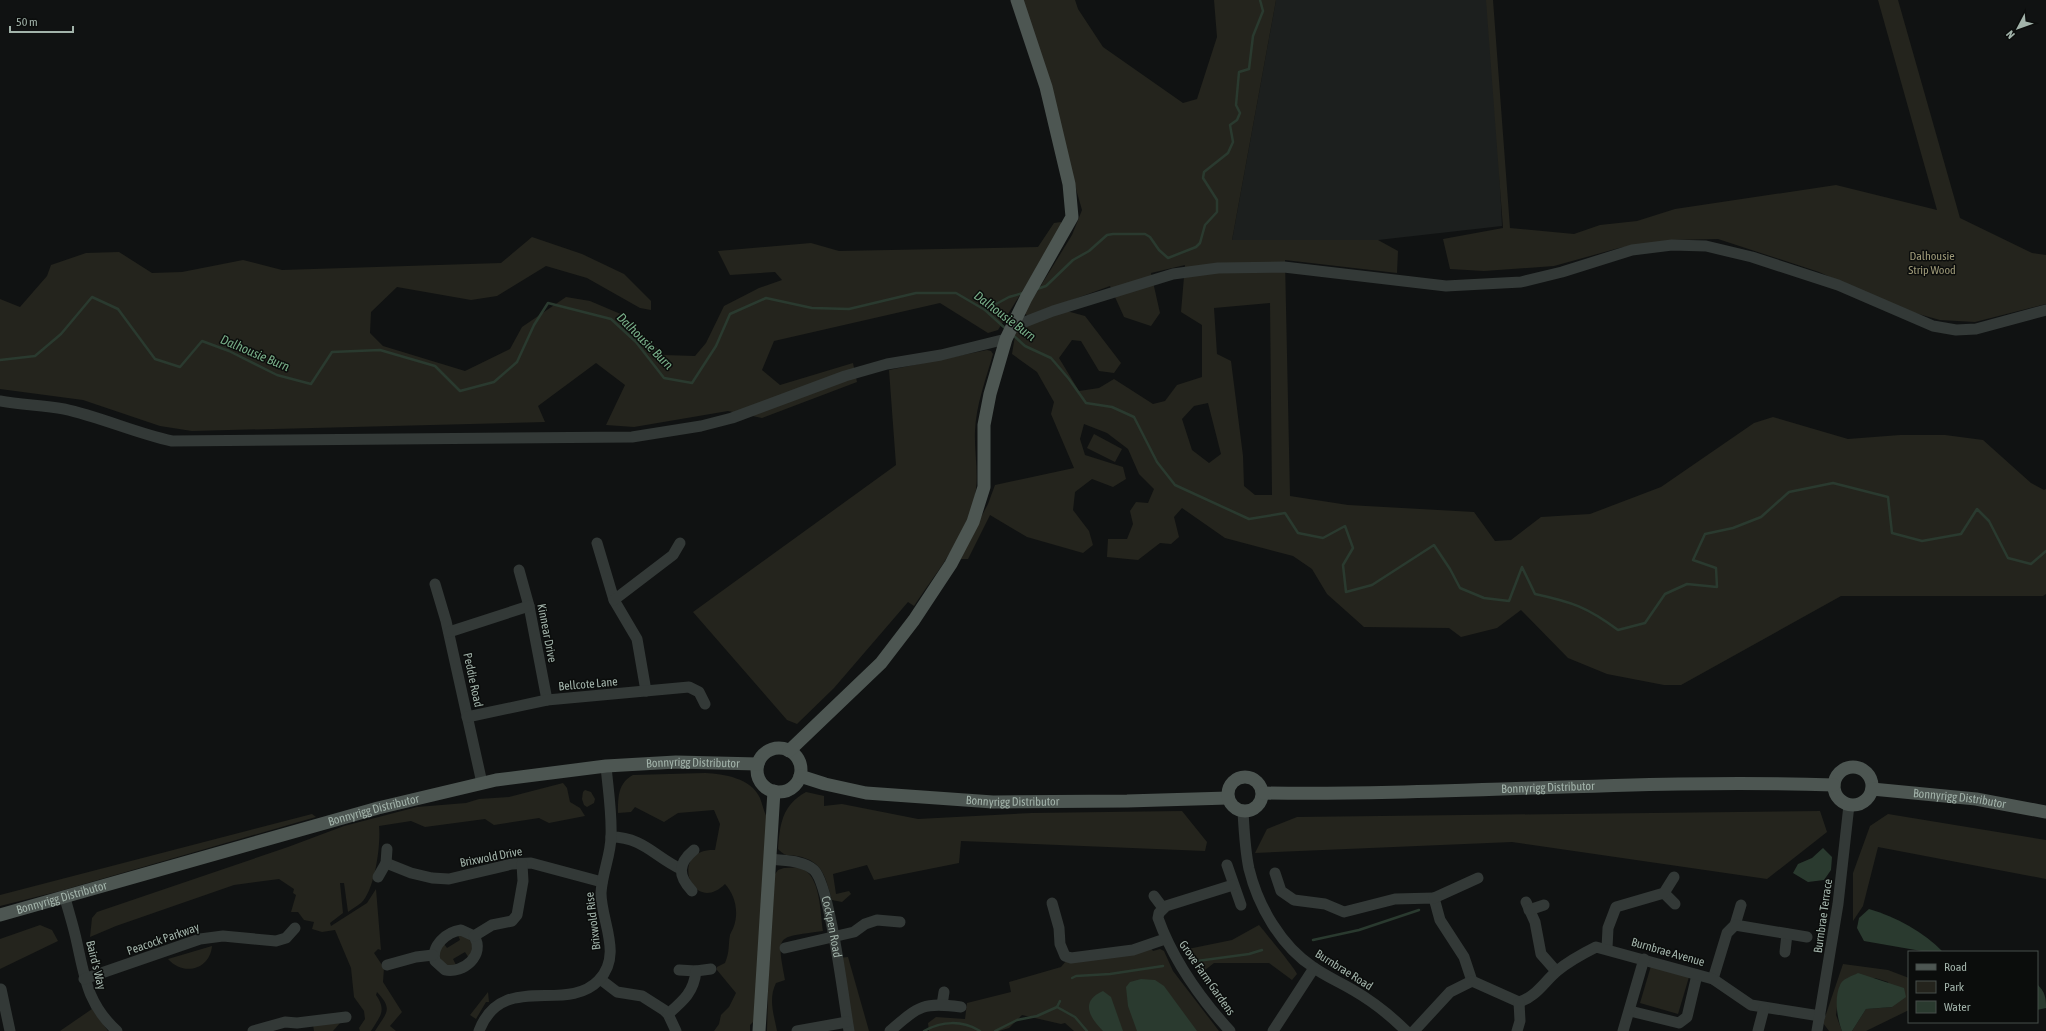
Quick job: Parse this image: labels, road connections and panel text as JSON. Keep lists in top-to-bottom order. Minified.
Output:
{"streets":{"main road":["Bonnyrigg Distributor"],"street":["Kinnear Drive","Peddie Road","Bellcote Lane","Brixwold Drive","Burnbrae Terrace","Brixwold Rise","Cockpen Road","Peacock Parkway","Burnbrae Avenue","Baird's Way","Burnbrae Road","Grove Farm Gardens"]},"crossings":[["Kinnear Drive","Bellcote Lane"],["Peddie Road","Bellcote Lane"],["Peddie Road","Bonnyrigg Distributor"],["Bonnyrigg Distributor","Burnbrae Terrace"],["Bonnyrigg Distributor","Brixwold Rise"],["Bonnyrigg Distributor","Baird's Way"],["Bonnyrigg Distributor","Burnbrae Road"],["Brixwold Drive","Brixwold Rise"],["Burnbrae Terrace","Burnbrae Avenue"],["Peacock Parkway","Baird's Way"]],"water":["Dalhousie Burn"],"parks":["Dalhousie Strip Wood"],"legend":["Road","Park","Water"],"scale_bar":"50 m","north":"bottom left"}
